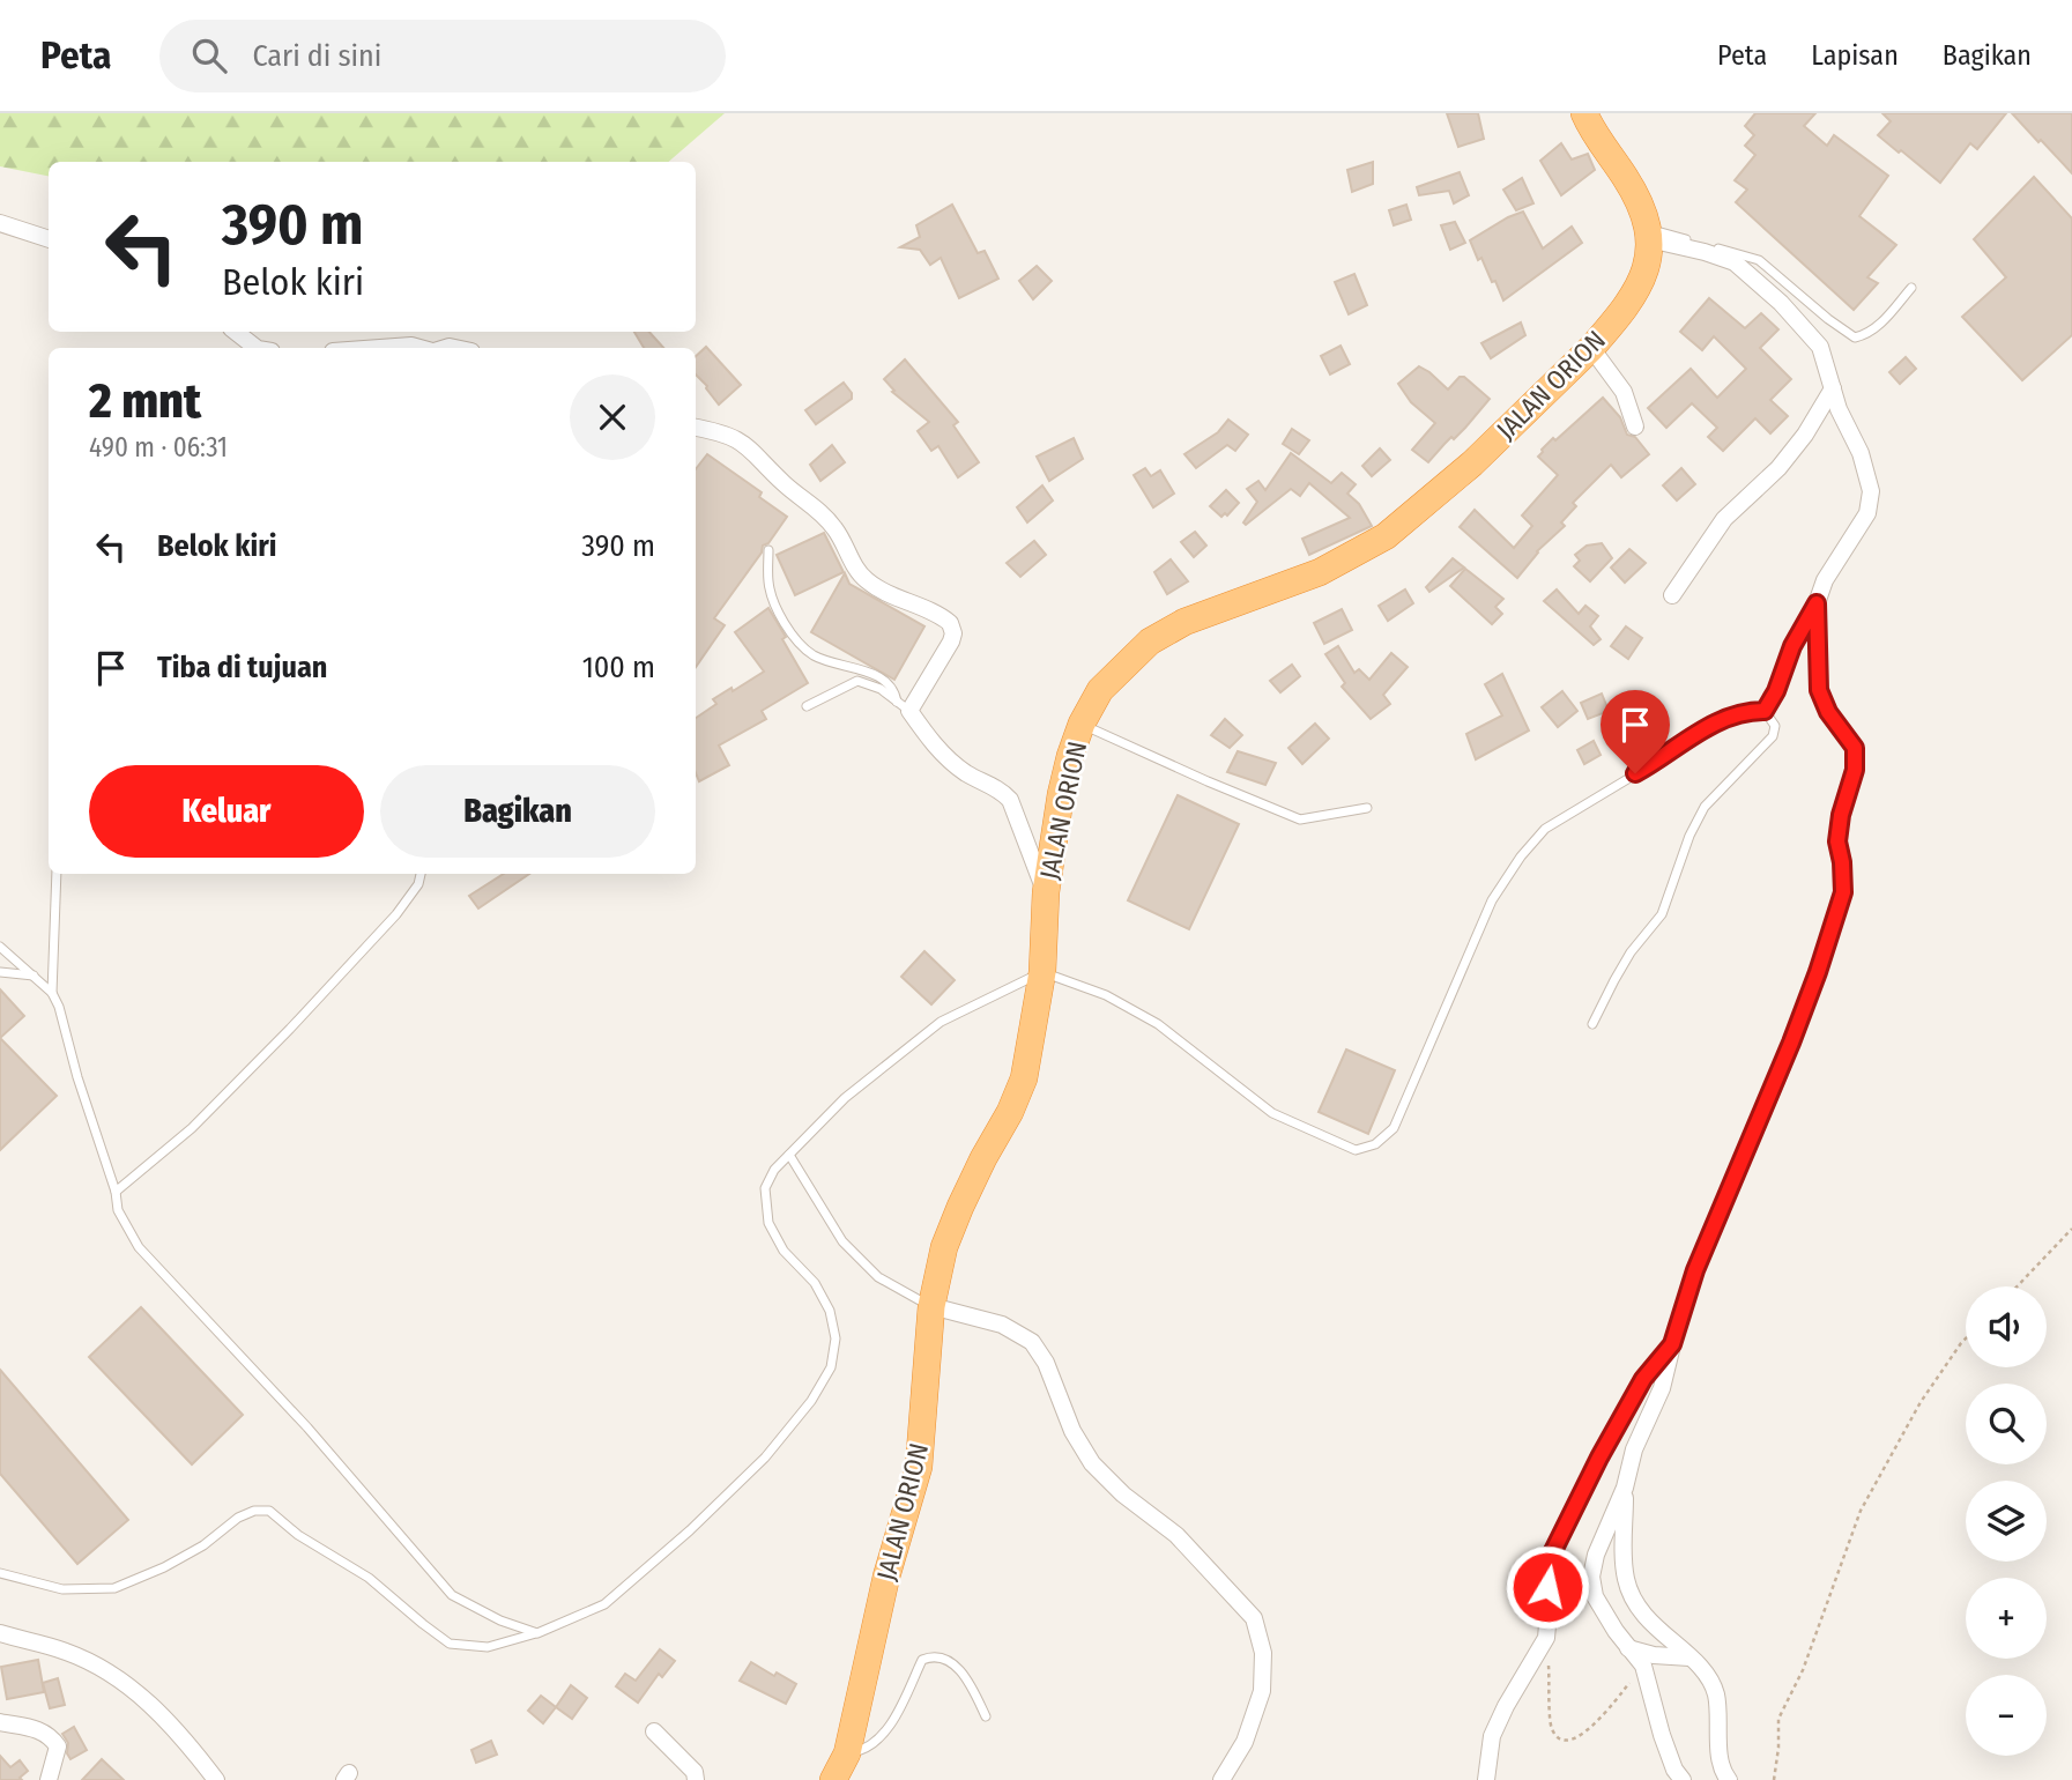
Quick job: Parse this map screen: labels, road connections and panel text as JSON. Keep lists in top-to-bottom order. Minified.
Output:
{"streets":{"highway":["JALAN ORION"]},"page":{"header":"Peta","search":"Cari di sini","nav":["Peta","Lapisan","Bagikan"],"turn":["390 m","Belok kiri"],"heading":["2 mnt","490 m · 06:31"],"list":[{"name":"Belok kiri","value":"390 m"},{"name":"Tiba di tujuan","value":"100 m"}],"buttons":["Keluar","Bagikan"],"map_buttons":["+","−"]}}
